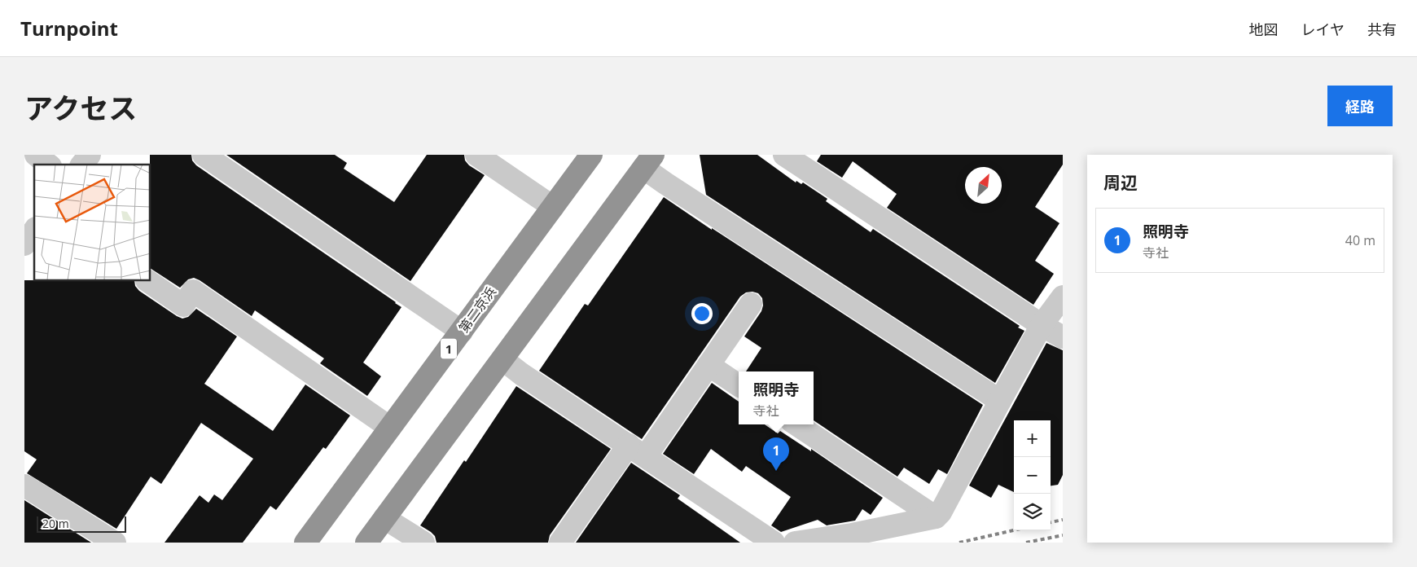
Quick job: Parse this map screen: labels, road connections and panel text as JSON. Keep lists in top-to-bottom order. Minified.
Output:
{"streets":{"highway":["第二京浜","1"]},"scale_bar":"20 m","north":"top right","page":{"header":"Turnpoint","nav":["地図","レイヤ","共有"],"title":"アクセス","buttons":"経路","heading":"周辺","list":[{"mark":"1","name":"照明寺","note":"寺社","value":"40 m"}],"popup":["照明寺","寺社"],"map_buttons":["+","−"],"pins":"1","scale":"20 m"}}
